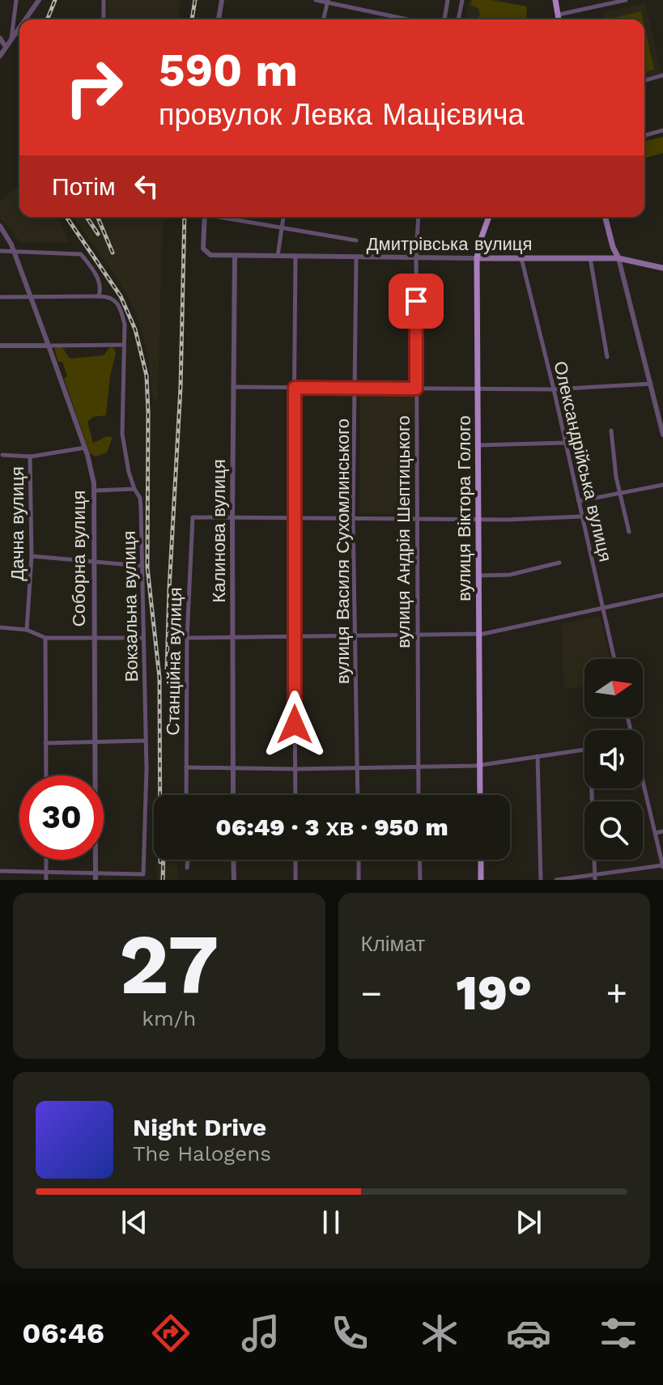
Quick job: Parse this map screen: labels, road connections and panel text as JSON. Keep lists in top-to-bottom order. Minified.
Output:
{"streets":{"main road":["Дмитрівська вулиця","вулиця Віктора Голого"],"street":["Олександрійська вулиця","Дачна вулиця","Калинова вулиця","вулиця Андрія Шептицького","вулиця Василя Сухомлинського","Соборна вулиця","Вокзальна вулиця","Станційна вулиця"]},"crossings":[["Дмитрівська вулиця","Олександрійська вулиця"],["Дмитрівська вулиця","вулиця Віктора Голого"],["Дмитрівська вулиця","Калинова вулиця"],["Дмитрівська вулиця","вулиця Андрія Шептицького"],["Дмитрівська вулиця","вулиця Василя Сухомлинського"],["Калинова вулиця","Станційна вулиця"],["Соборна вулиця","Вокзальна вулиця"]],"north":"right","page":{"turn":["590 m","провулок Левка Мацієвича"],"then":"Потім","limit":"30","trip":"06:49 · 3 хв · 950 m","tile":[["27","km/h"],"Клімат"],"heat":["−","19°","+"],"song":["Night Drive","The Halogens"],"tabs":"06:46"}}
